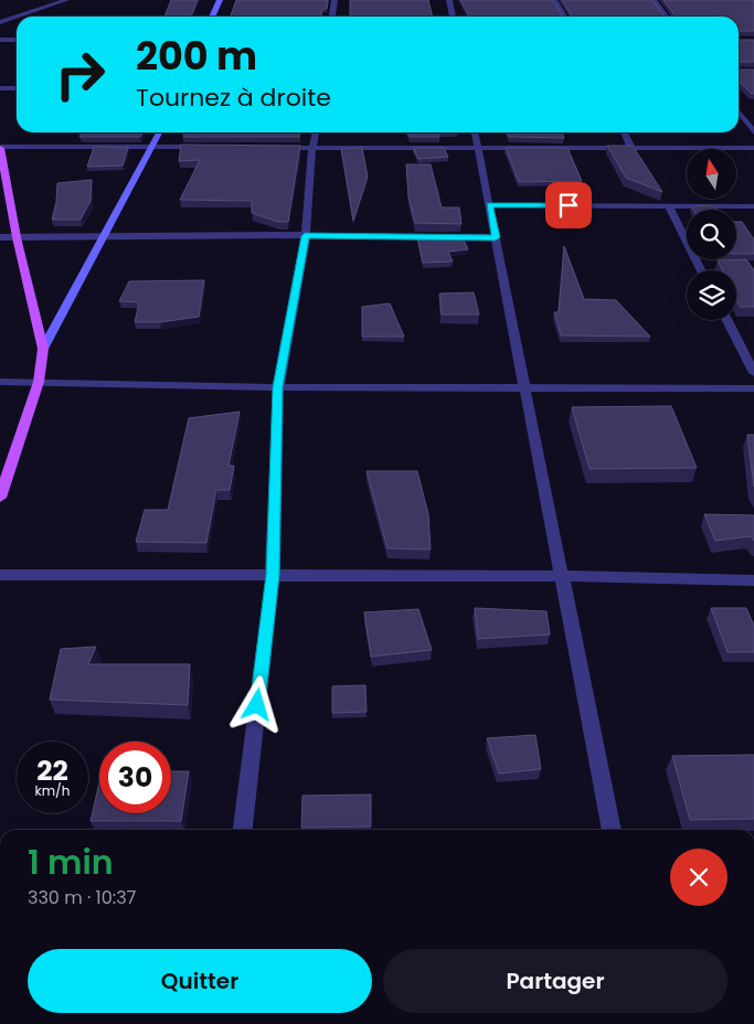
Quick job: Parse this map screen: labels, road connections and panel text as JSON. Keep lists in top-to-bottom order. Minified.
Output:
{"north":"top","page":{"turn":["200 m","Tournez à droite"],"speed":"22 km/h","limit":"30","heading":["1 min","330 m · 10:37"],"buttons":["Quitter","Partager"]}}
